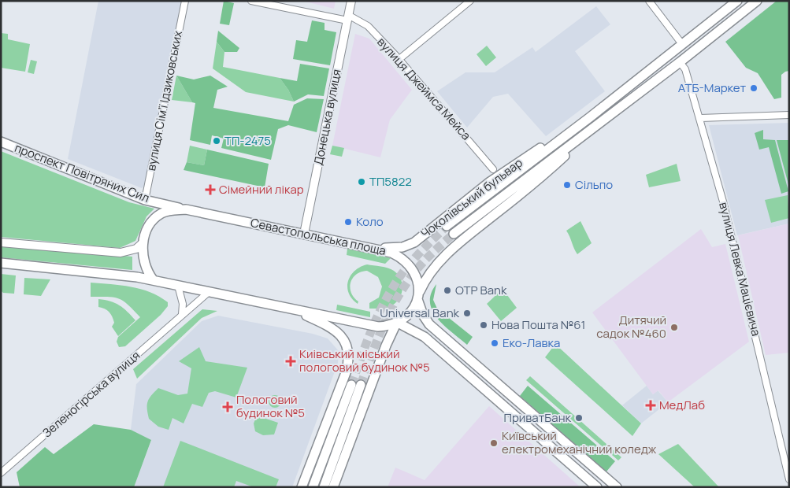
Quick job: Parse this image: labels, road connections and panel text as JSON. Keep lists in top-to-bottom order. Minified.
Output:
{"streets":{"main road":["проспект Повітряних Сил","Чоколівський бульвар","Севастопольська площа"],"street":["вулиця Джеймса Мейса","вулиця Сімʼї Ідзиковських","Донецька вулиця","вулиця Левка Мацієвича","Зеленогірська вулиця"]},"crossings":[["вулиця Джеймса Мейса","Донецька вулиця"],["вулиця Сімʼї Ідзиковських","проспект Повітряних Сил"],["Донецька вулиця","Севастопольська площа"],["проспект Повітряних Сил","Севастопольська площа"],["Чоколівський бульвар","Севастопольська площа"],["Чоколівський бульвар","вулиця Левка Мацієвича"]],"places":{"other":["АТБ-Маркет","ТП-2475","ТП5822","Сільпо","Коло","OTP Bank","Universal Bank","Нова Пошта №61","Дитячий садок №460","Еко-Лавка","ПриватБанк","Київський електромеханічний коледж"],"health":["Сімейний лікар","Киівський міський пологовий будинок №5","МедЛаб","Пологовий будинок №5"]}}
